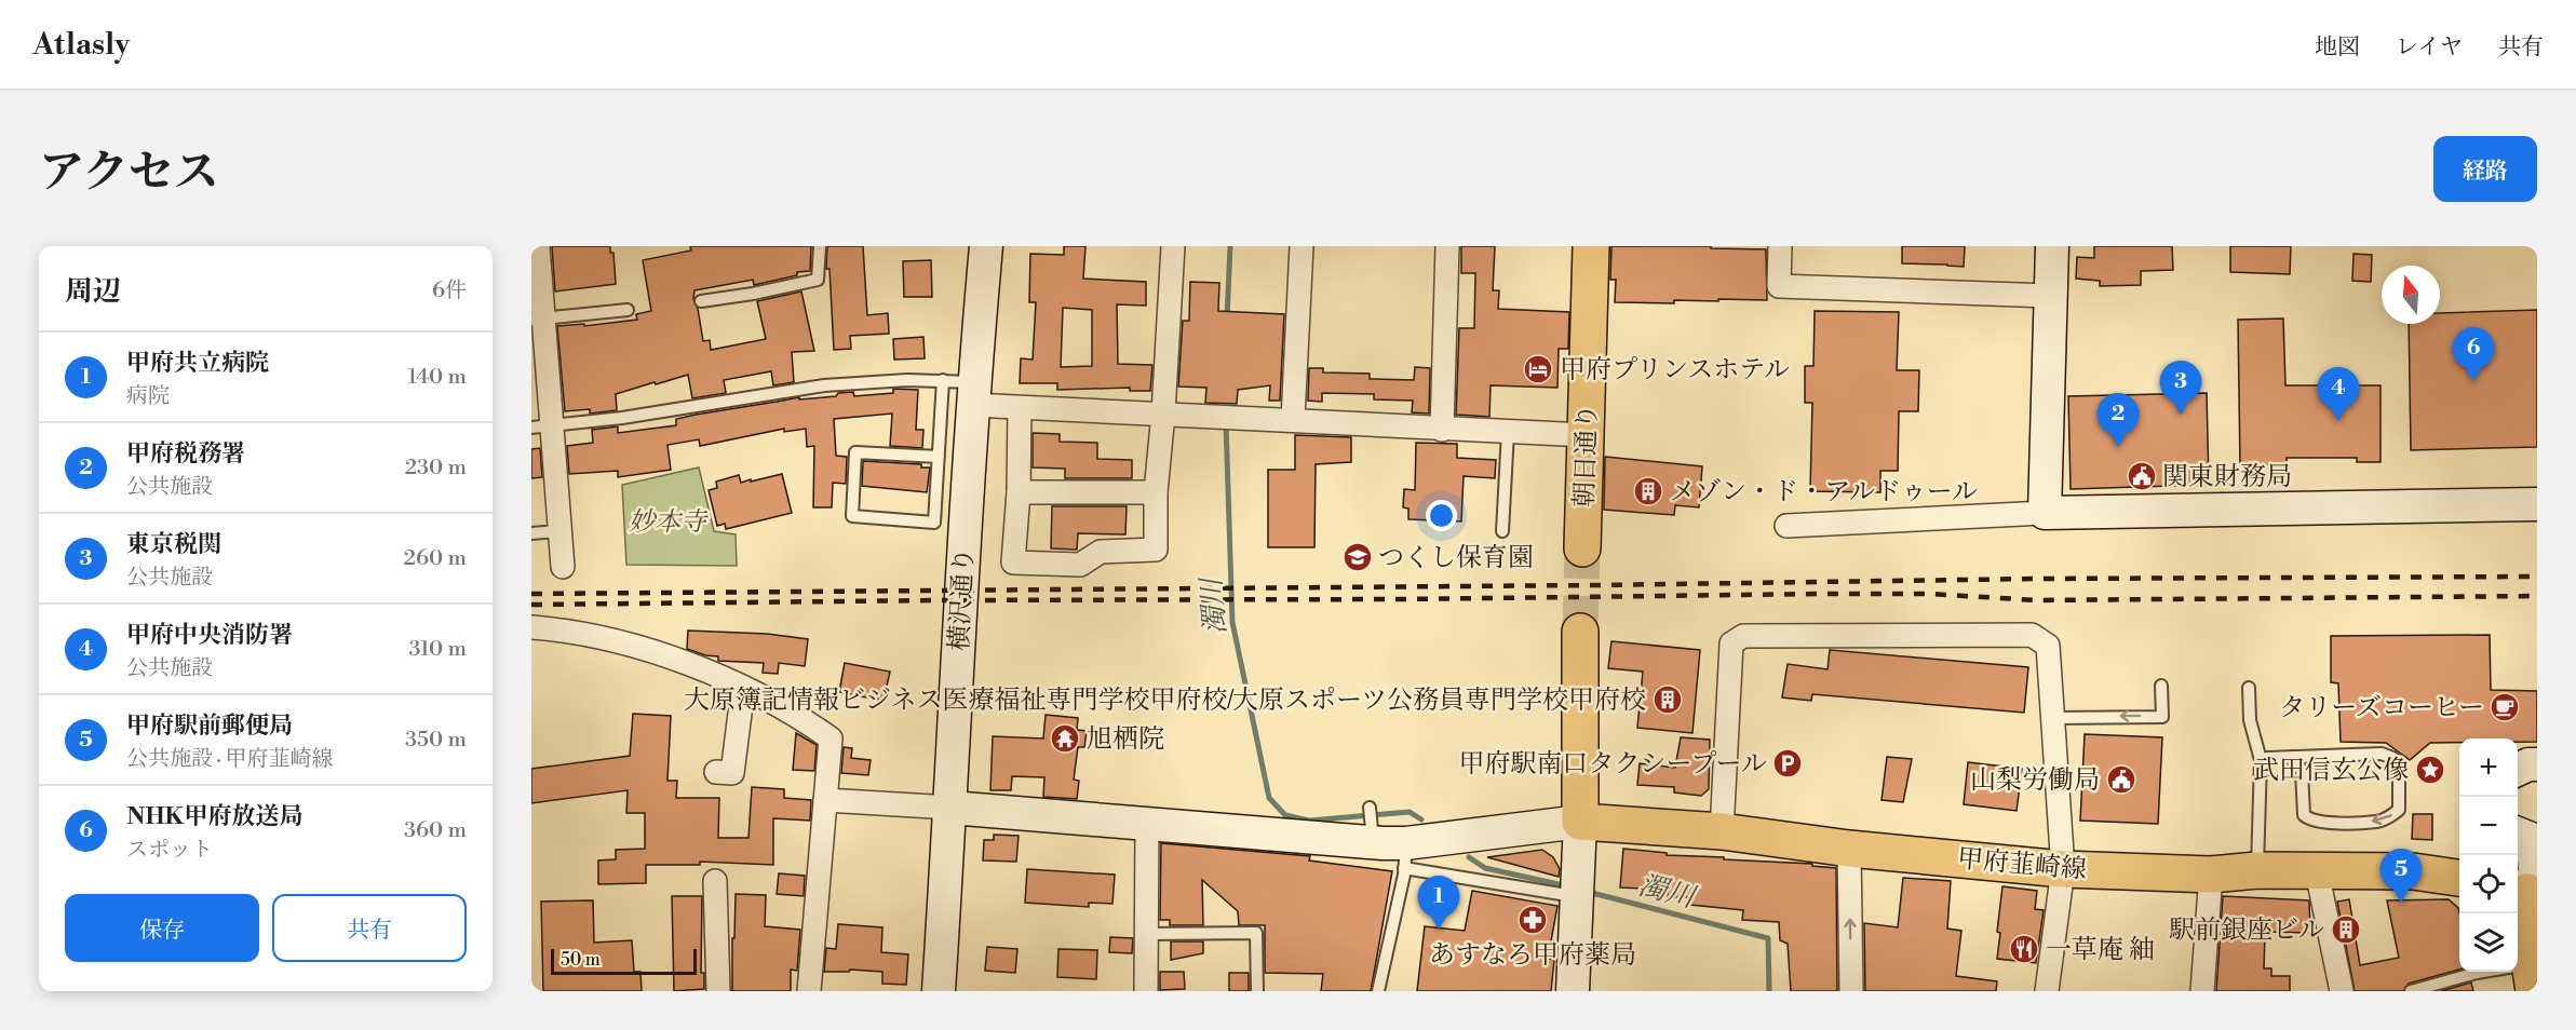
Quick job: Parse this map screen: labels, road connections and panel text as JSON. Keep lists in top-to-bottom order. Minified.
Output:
{"streets":{"main road":["朝日通り","甲府韮崎線"],"street":["横沢通り"]},"water":["濁川"],"parks":["妙本寺"],"places":{"hotel":["甲府プリンスホテル"],"public building":["関東財務局","山梨労働局"],"building":["メゾン・ド・アルドゥール","大原簿記情報ビジネス医療福祉専門学校甲府校/大原スポーツ公務員専門学校甲府校","駅前銀座ビル"],"school or university":["つくし保育園"],"cafe":["タリーズコーヒー"],"temple":["旭栖院"],"parking":["甲府駅南口タクシープール"],"place":["武田信玄公像"],"pharmacy":["あすなろ甲府薬局"],"restaurant":["一草庵 紬"]},"scale_bar":"50 m","north":"top","page":{"header":"Atlasly","nav":["地図","レイヤ","共有"],"title":"アクセス","buttons":["経路",["保存","共有"]],"heading":["周辺","6件"],"pins":["6","3","4","2","5","1"],"list":[{"mark":"1","name":"甲府共立病院","note":"病院","value":"140 m"},{"mark":"2","name":"甲府税務署","note":"公共施設","value":"230 m"},{"mark":"3","name":"東京税関","note":"公共施設","value":"260 m"},{"mark":"4","name":"甲府中央消防署","note":"公共施設","value":"310 m"},{"mark":"5","name":"甲府駅前郵便局","note":"公共施設 · 甲府韮崎線","value":"350 m"},{"mark":"6","name":"NHK甲府放送局","note":"スポット","value":"360 m"}],"map_buttons":["+","−"],"scale":"50 m"}}
